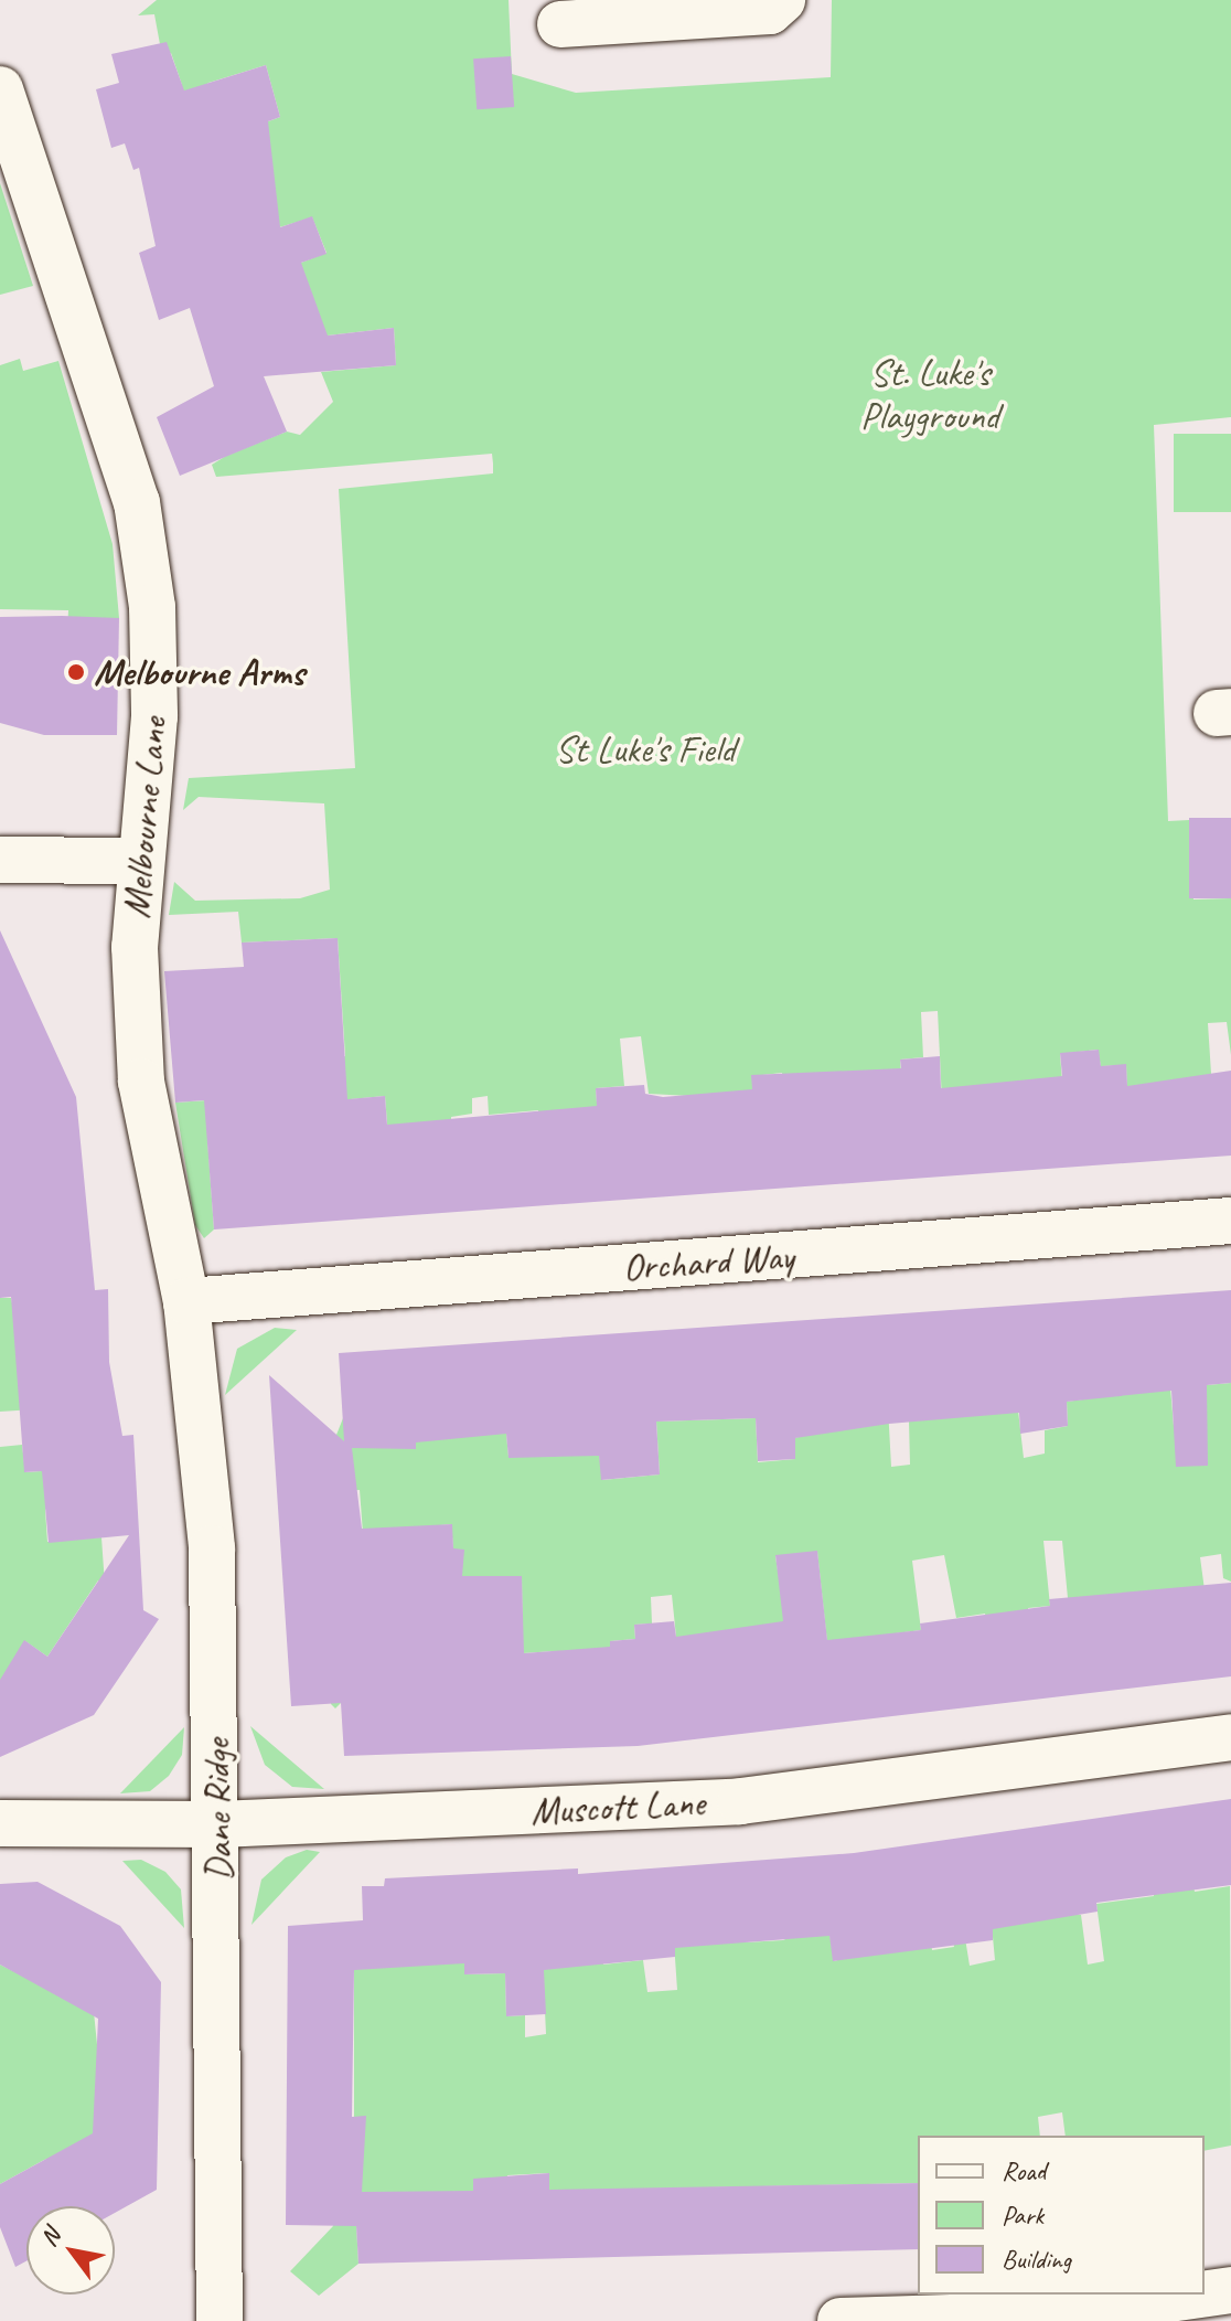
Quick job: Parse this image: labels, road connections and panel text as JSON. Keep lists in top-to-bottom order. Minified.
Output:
{"streets":{"street":["Melbourne Lane","Orchard Way","Muscott Lane","Dane Ridge"]},"crossings":[["Melbourne Lane","Orchard Way"],["Melbourne Lane","Dane Ridge"],["Orchard Way","Dane Ridge"],["Muscott Lane","Dane Ridge"]],"parks":["St. Luke's Playground","St Luke's Field"],"places":["Melbourne Arms"],"legend":["Road","Park","Building"],"north":"top left"}
